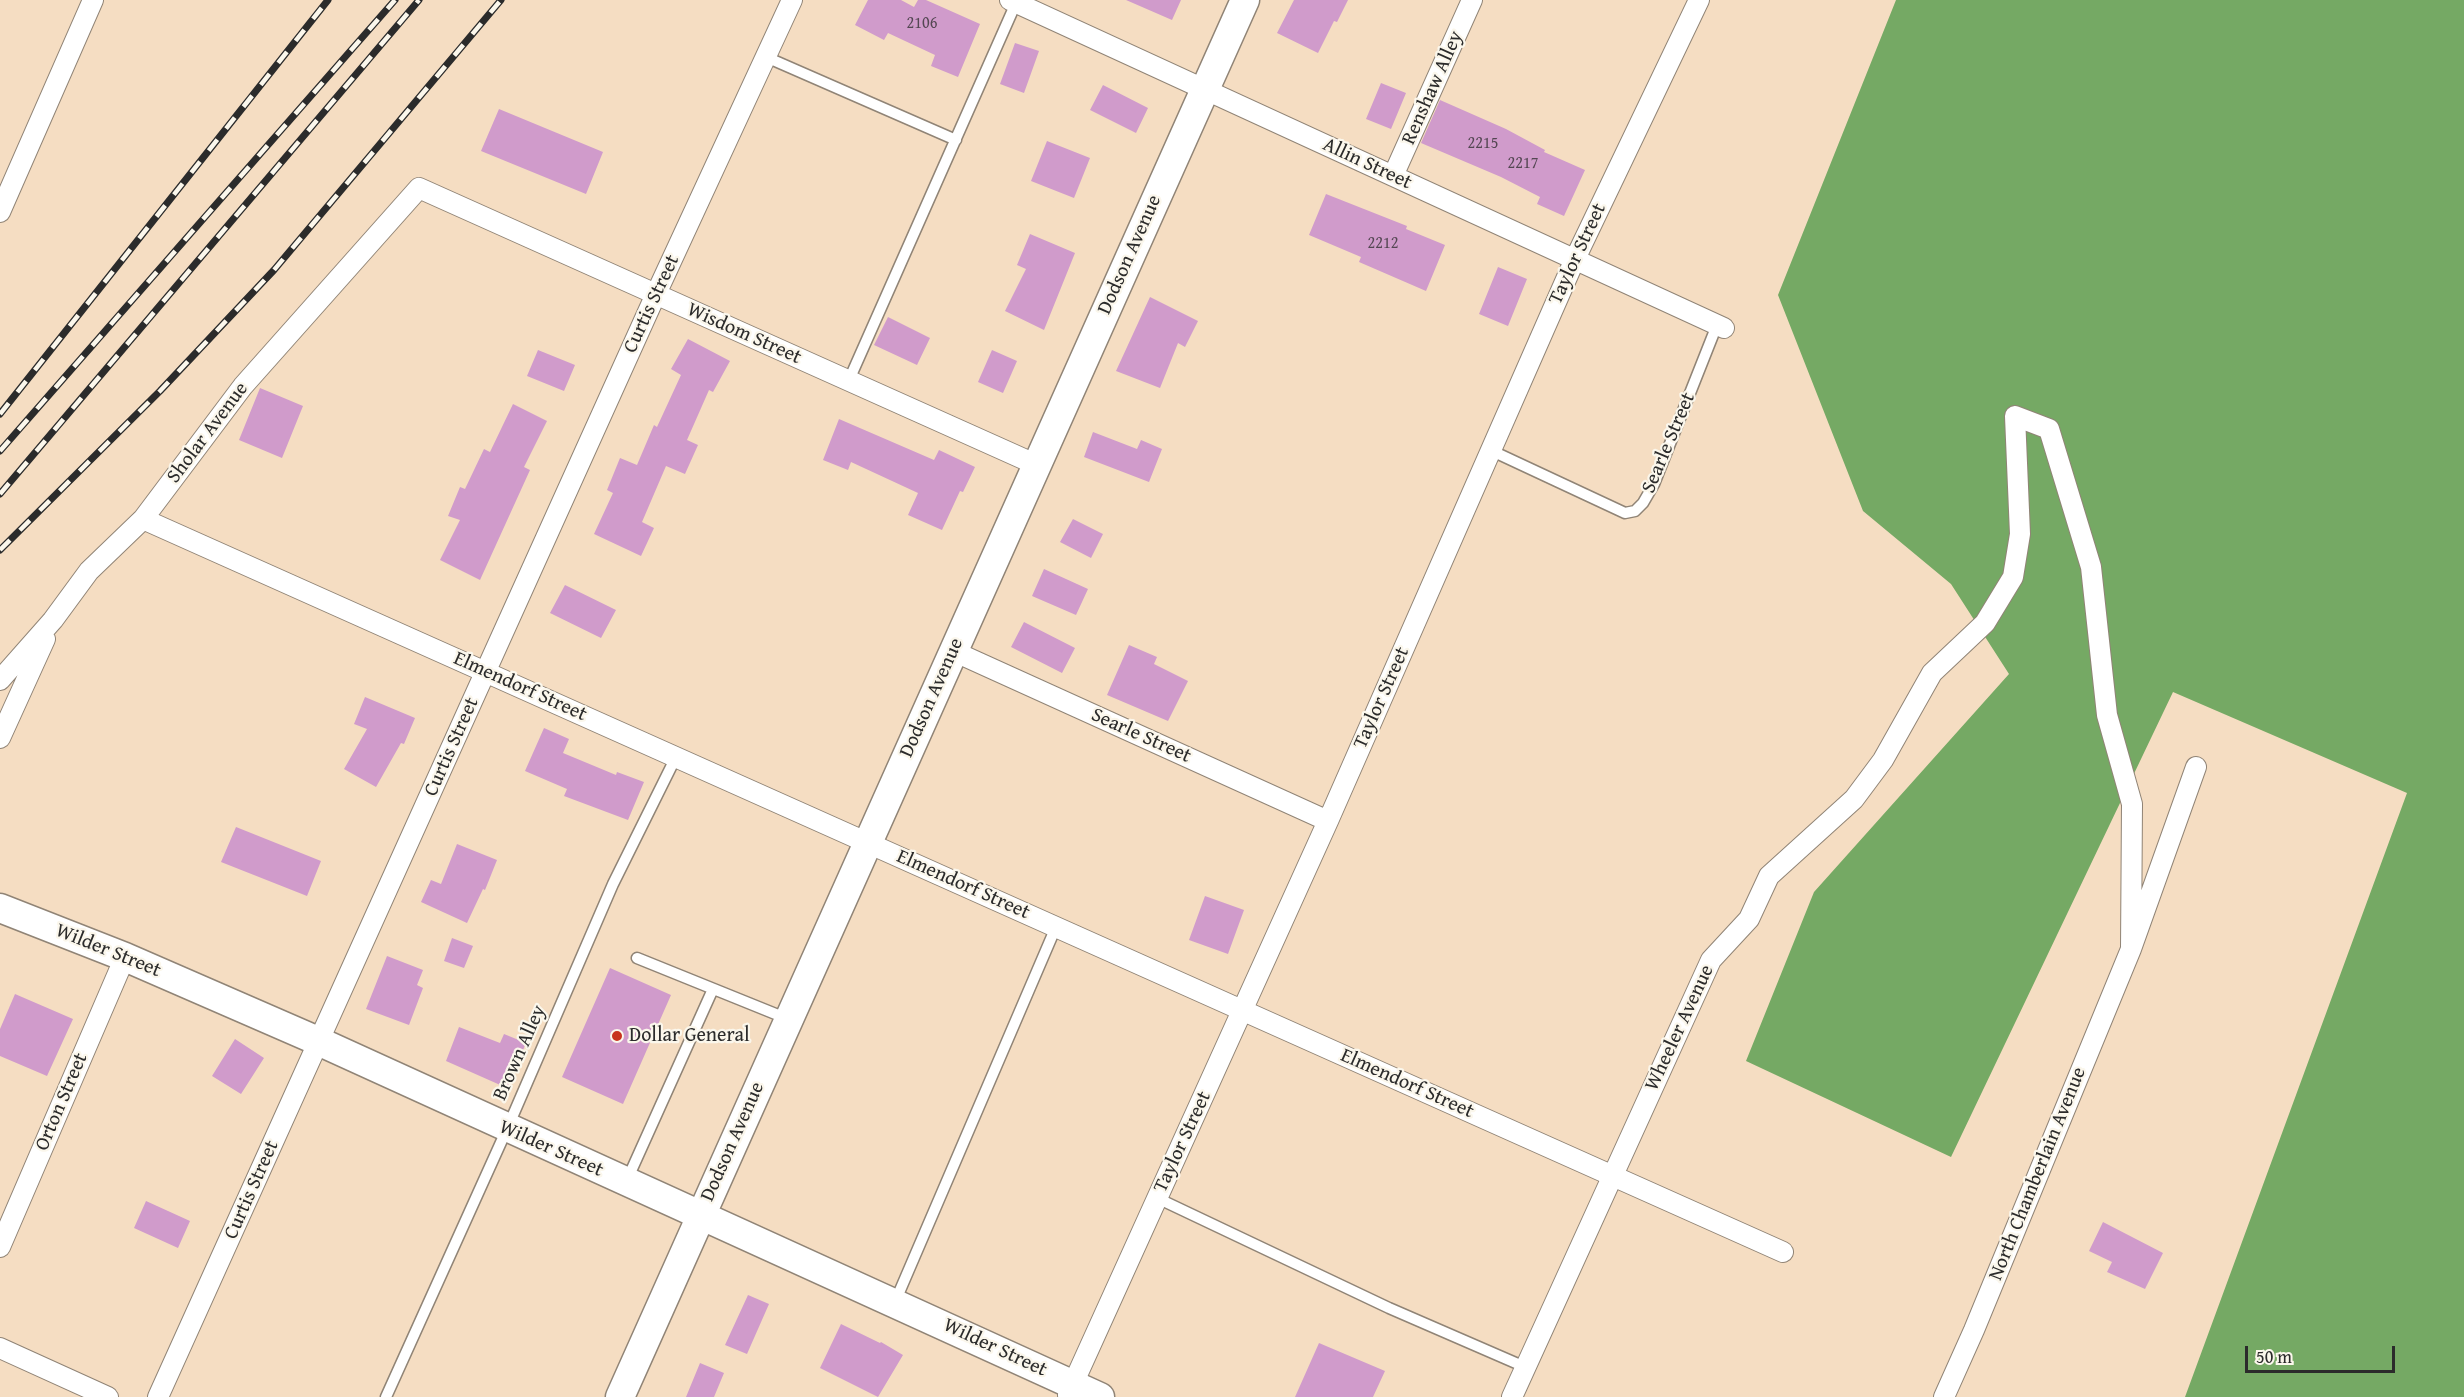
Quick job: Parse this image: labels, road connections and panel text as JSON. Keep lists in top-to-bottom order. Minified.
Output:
{"streets":{"street":["Renshaw Alley","Allin Street","Taylor Street","Dodson Avenue","Curtis Street","Wisdom Street","Sholar Avenue","Searle Street","Elmendorf Street","Wilder Street","Wheeler Avenue","Orton Street","North Chamberlain Avenue"],"lane":["Brown Alley"]},"crossings":[["Renshaw Alley","Allin Street"],["Allin Street","Taylor Street"],["Allin Street","Dodson Avenue"],["Allin Street","Searle Street"],["Taylor Street","Searle Street"],["Taylor Street","Elmendorf Street"],["Taylor Street","Wilder Street"],["Dodson Avenue","Wisdom Street"],["Dodson Avenue","Searle Street"],["Dodson Avenue","Elmendorf Street"],["Dodson Avenue","Wilder Street"],["Curtis Street","Wisdom Street"],["Curtis Street","Elmendorf Street"],["Curtis Street","Wilder Street"],["Wisdom Street","Sholar Avenue"],["Sholar Avenue","Elmendorf Street"],["Elmendorf Street","Wheeler Avenue"],["Elmendorf Street","Brown Alley"],["Wilder Street","Brown Alley"],["Wilder Street","Orton Street"],["Wheeler Avenue","North Chamberlain Avenue"]],"places":["Dollar General"],"house_numbers":["2106","2215","2217","2212"],"scale_bar":"50 m"}
